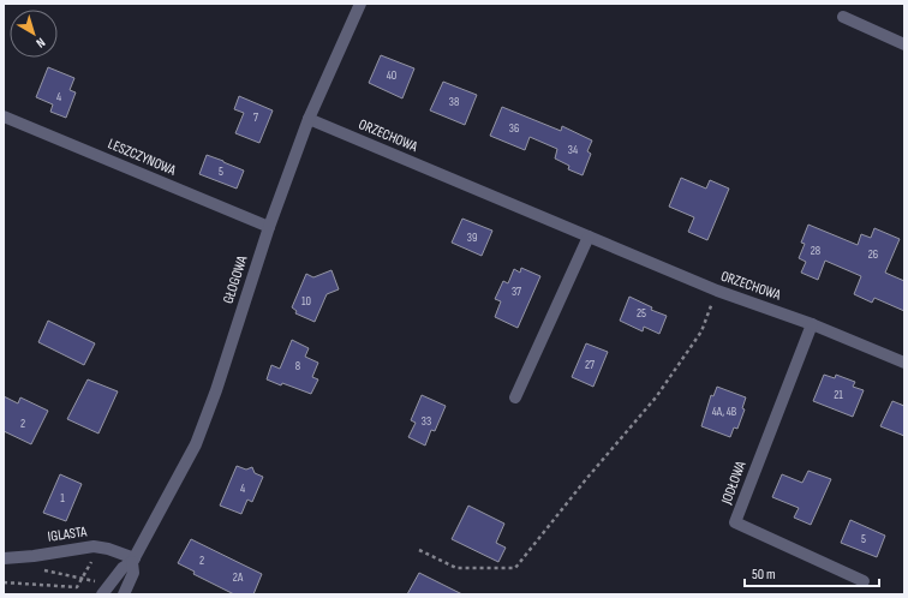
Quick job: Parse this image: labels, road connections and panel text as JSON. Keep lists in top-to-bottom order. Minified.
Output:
{"streets":{"street":["ORZECHOWA","LESZCZYNOWA","GŁOGOWA","JODŁOWA","IGLASTA"]},"crossings":[["ORZECHOWA","GŁOGOWA"],["ORZECHOWA","JODŁOWA"],["LESZCZYNOWA","GŁOGOWA"],["GŁOGOWA","IGLASTA"]],"house_numbers":["40","4","38","7","36","34","5","39","28","26","37","10","25","27","8","21","4A, 4B","33","2","4","1","5","2","2A"],"scale_bar":"50 m","north":"bottom right"}
